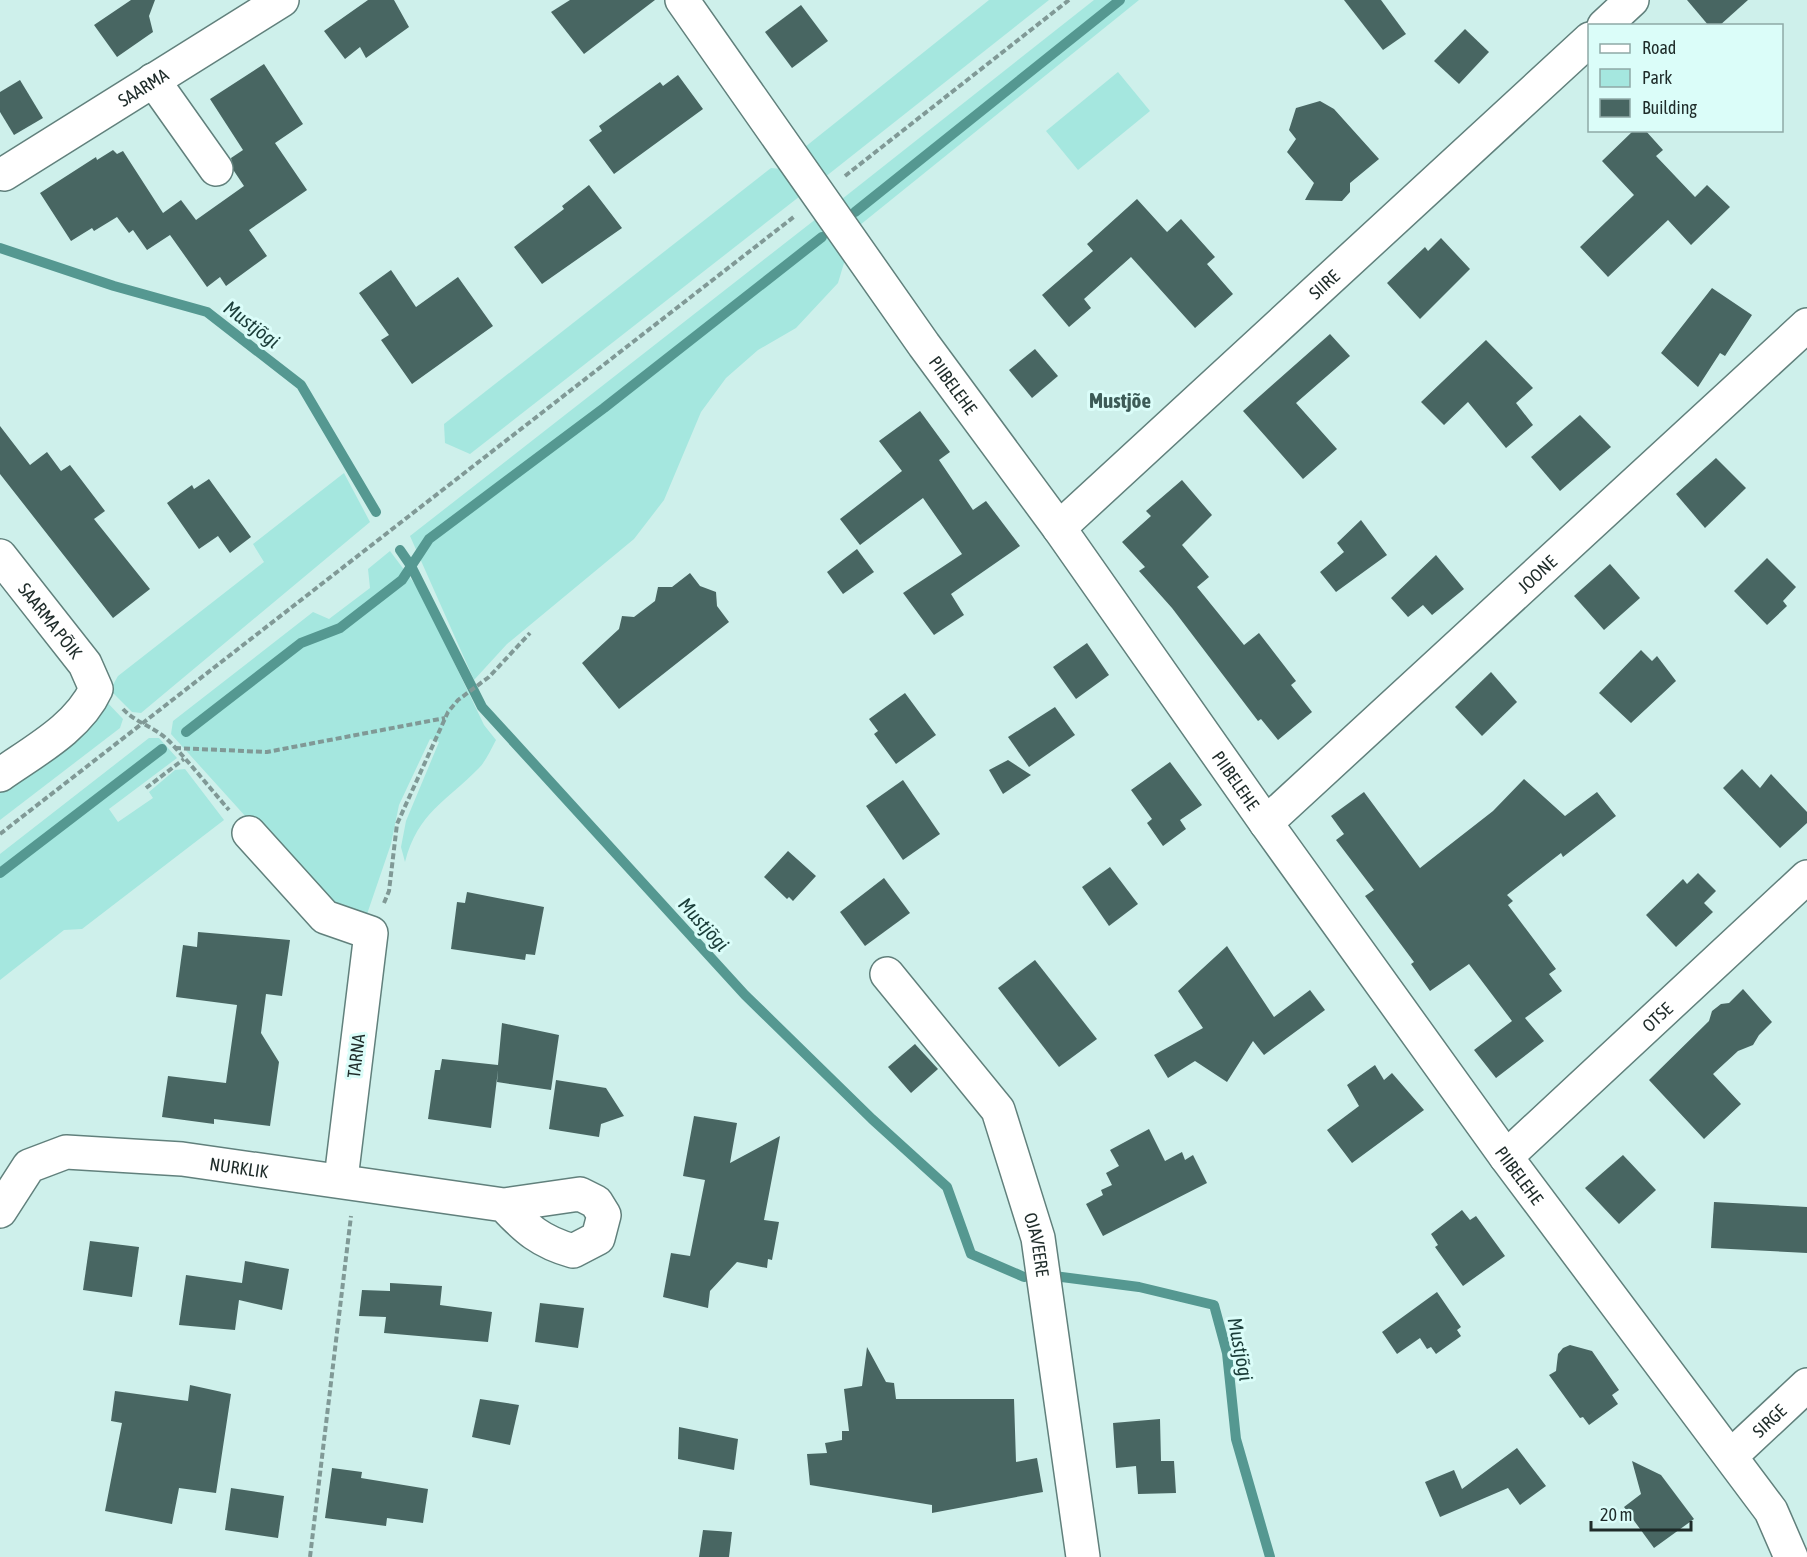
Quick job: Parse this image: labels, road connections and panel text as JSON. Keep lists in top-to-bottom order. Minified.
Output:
{"streets":{"street":["SAARMA","SIIRE","PIIBELEHE","JOONE","SAARMA PÕIK","OTSE","TARNA","NURKLIK","OJAVEERE","SIRGE"]},"crossings":[["SIIRE","PIIBELEHE"],["PIIBELEHE","JOONE"],["PIIBELEHE","OTSE"],["PIIBELEHE","SIRGE"],["TARNA","NURKLIK"]],"districts":["Mustjõe"],"water":["Mustjõgi"],"legend":["Road","Park","Building"],"scale_bar":"20 m"}
